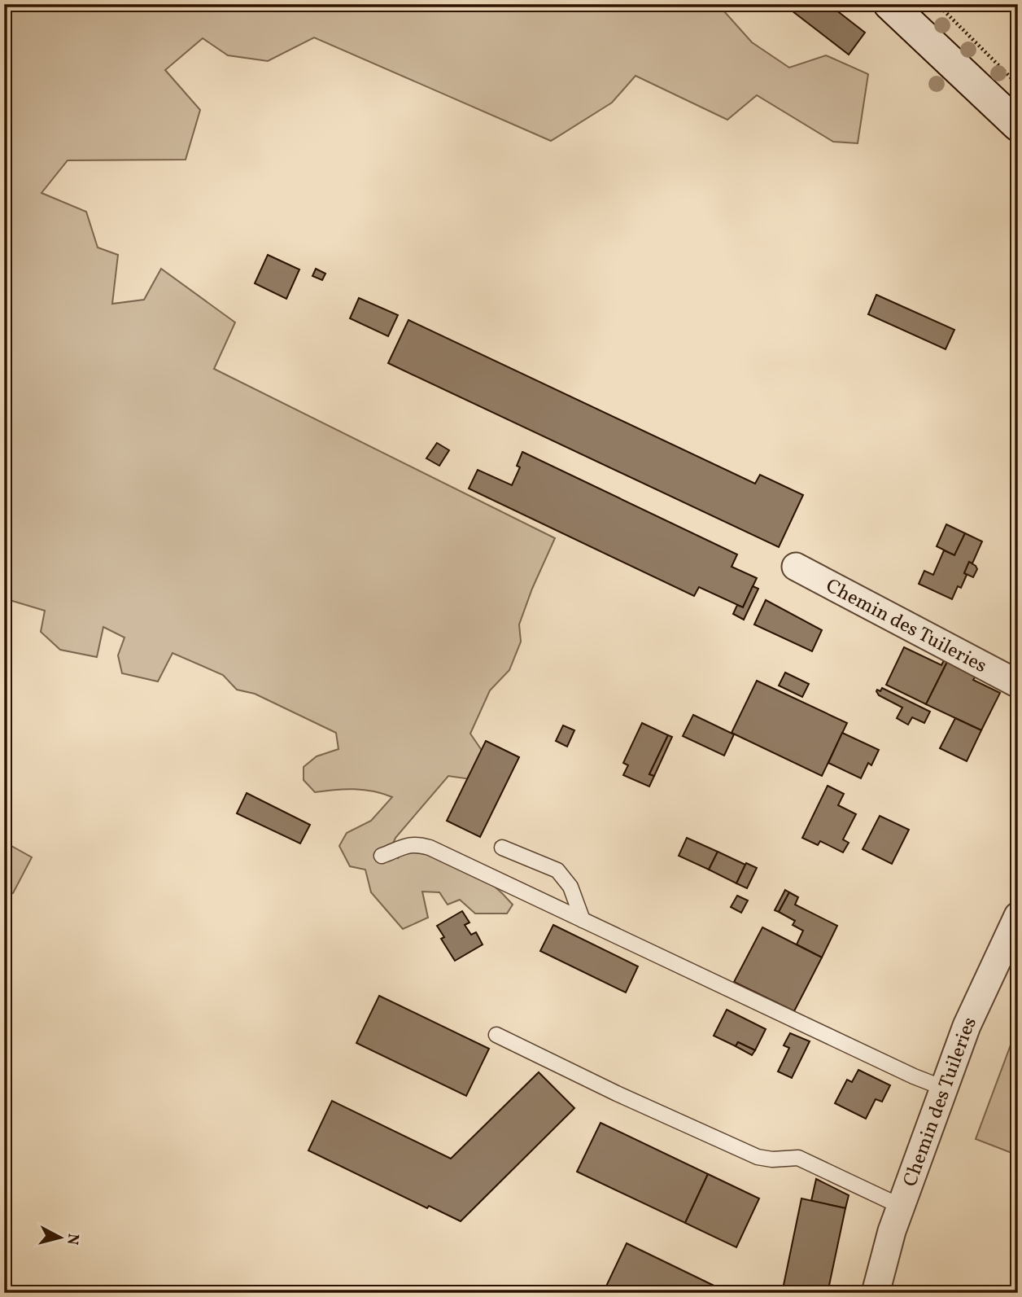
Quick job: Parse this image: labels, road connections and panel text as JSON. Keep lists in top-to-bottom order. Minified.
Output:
{"streets":{"street":["Chemin des Tuileries"]},"north":"right"}
